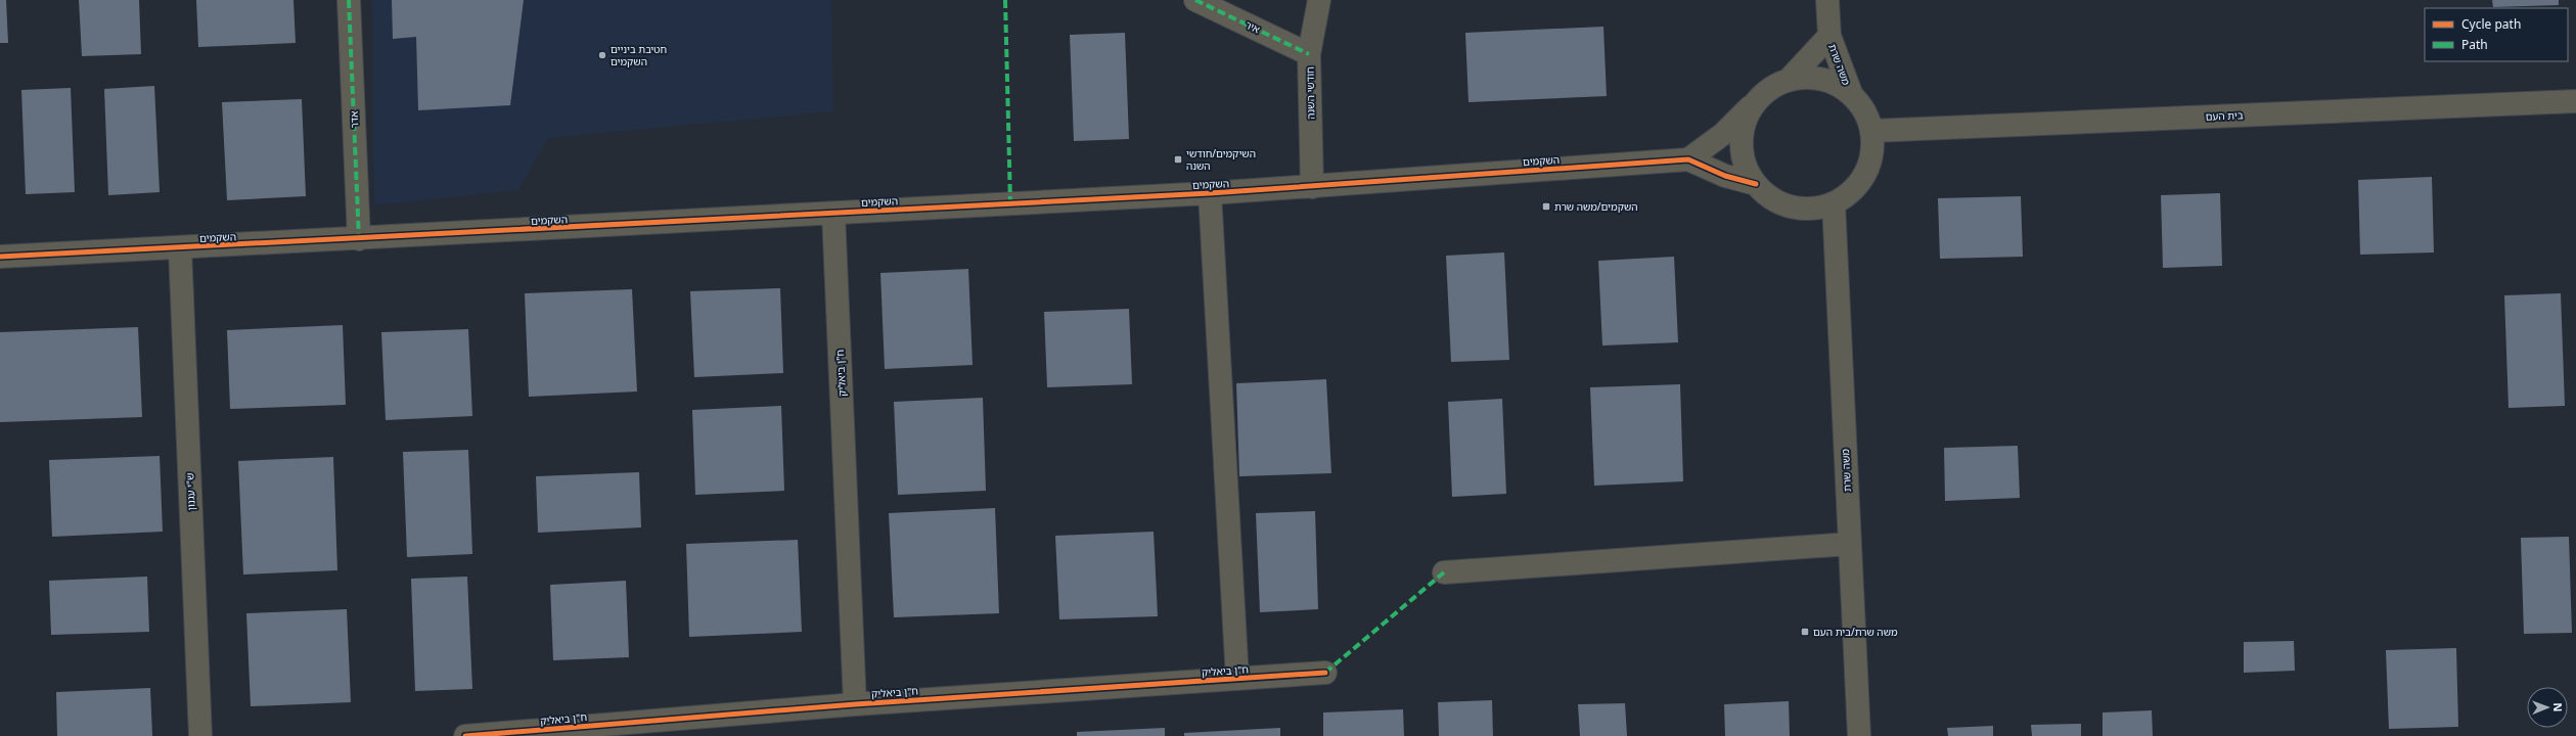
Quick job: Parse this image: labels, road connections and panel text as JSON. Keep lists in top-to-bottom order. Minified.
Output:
{"streets":{"street":["איר","משה שרת","חודשי השנה","בית העם","אדר","השקמים","ח\"ן ביאליק","ש\"י עגנון"]},"crossings":[["איר","חודשי השנה"],["משה שרת","בית העם"],["משה שרת","השקמים"],["חודשי השנה","השקמים"],["בית העם","השקמים"],["אדר","השקמים"],["השקמים","ח\"ן ביאליק"],["השקמים","ש\"י עגנון"]],"places":{"other":["חטיבת ביניים השקמים"],"transit":["השיקמים/חודשי השנה","השקמים/משה שרת","משה שרת/בית העם"]},"legend":["Cycle path","Path"],"north":"right"}
